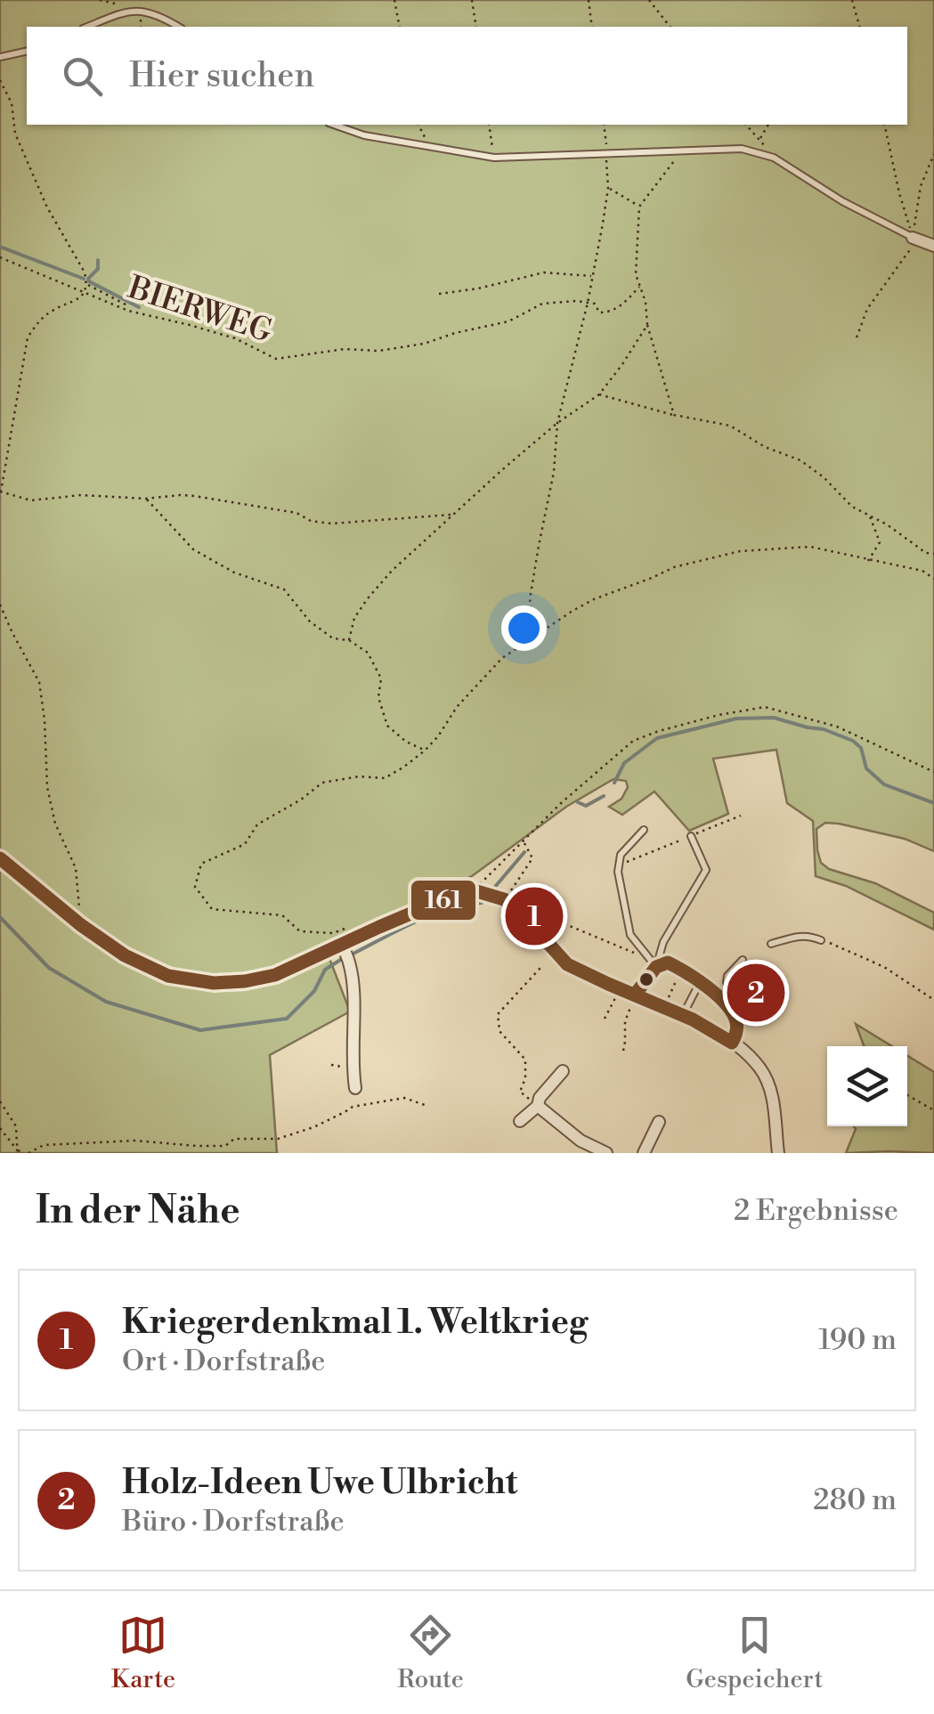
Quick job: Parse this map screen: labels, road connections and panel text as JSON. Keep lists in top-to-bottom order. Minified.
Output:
{"streets":{"path":["BIERWEG"]},"lines":["transit line 161"],"page":{"search":"Hier suchen","pins":["1","2"],"heading":["In der Nähe","2 Ergebnisse"],"list":[{"mark":"1","name":"Kriegerdenkmal 1. Weltkrieg","note":"Ort · Dorfstraße","value":"190 m"},{"mark":"2","name":"Holz-Ideen Uwe Ulbricht","note":"Büro · Dorfstraße","value":"280 m"}],"nav":["Karte","Route","Gespeichert"]}}
